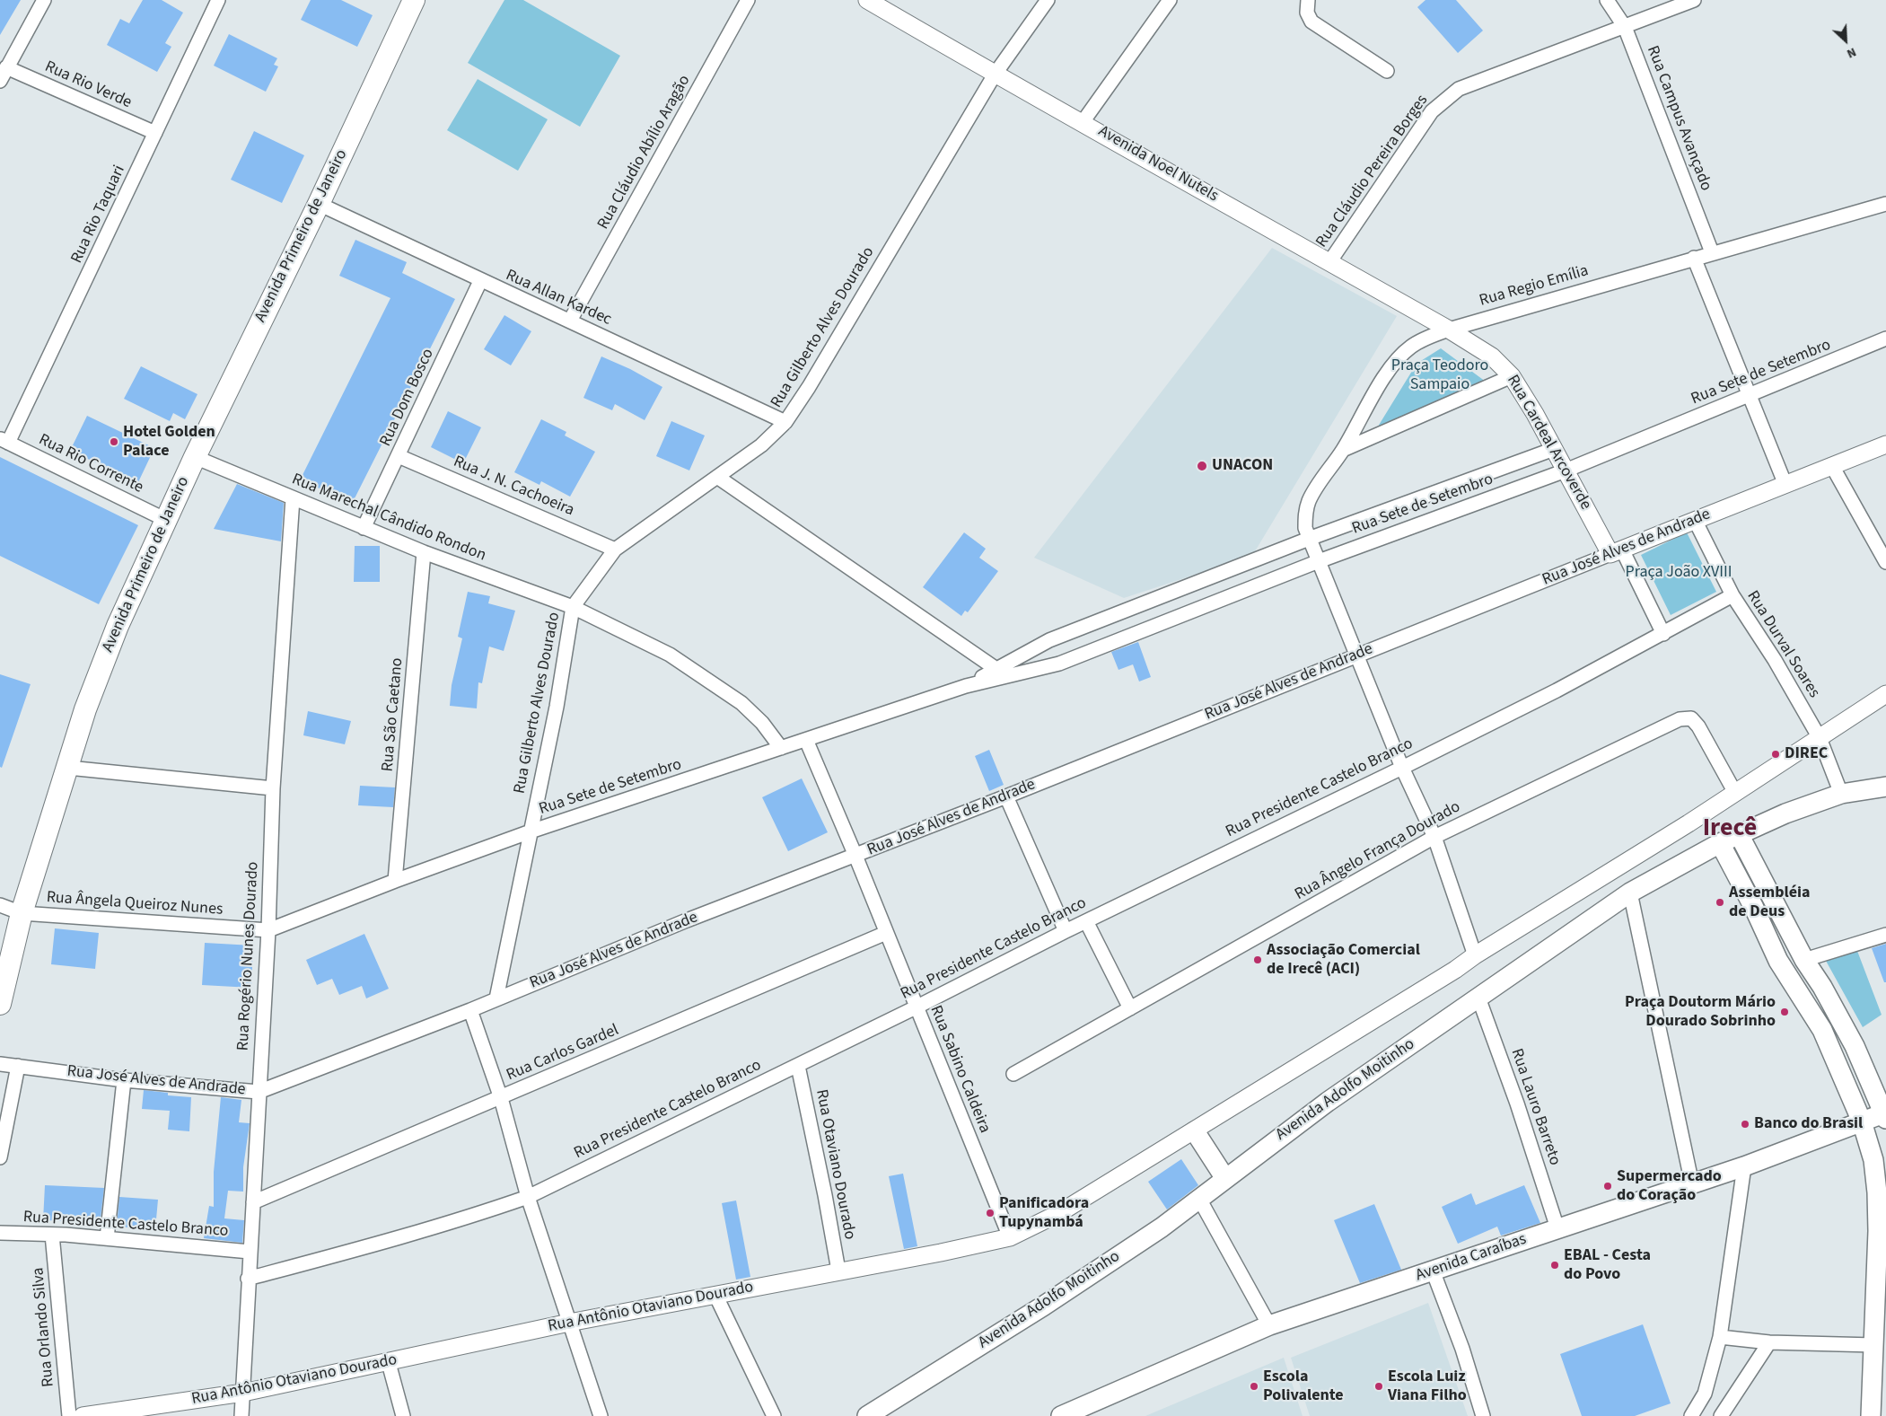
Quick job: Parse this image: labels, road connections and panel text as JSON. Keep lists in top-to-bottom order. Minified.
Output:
{"streets":{"main road":["Avenida Primeiro de Janeiro","Avenida Adolfo Moitinho","Avenida Caraíbas"],"street":["Rua Rio Verde","Rua Campus Avançado","Rua Cláudio Abílio Aragão","Avenida Noel Nutels","Rua Cláudio Pereira Borges","Rua Rio Taquari","Rua Regio Emília","Rua Allan Kardec","Rua Gilberto Alves Dourado","Rua Sete de Setembro","Rua Dom Bosco","Rua Cardeal Arcoverde","Rua Rio Corrente","Rua J. N. Cachoeira","Rua Marechal Cândido Rondon","Rua José Alves de Andrade","Rua Durval Soares","Rua São Caetano","Rua Presidente Castelo Branco","Rua Ângelo França Dourado","Rua Ângela Queiroz Nunes","Rua Rogério Nunes Dourado","Rua Carlos Gardel","Rua Sabino Caldeira","Rua Lauro Barreto","Rua Otaviano Dourado","Rua Antônio Otaviano Dourado","Rua Orlando Silva"]},"crossings":[["Rua Rio Verde","Rua Rio Taquari"],["Rua Campus Avançado","Rua Cláudio Pereira Borges"],["Rua Campus Avançado","Rua Regio Emília"],["Rua Cláudio Abílio Aragão","Rua Allan Kardec"],["Avenida Noel Nutels","Rua Cláudio Pereira Borges"],["Avenida Noel Nutels","Rua Regio Emília"],["Avenida Noel Nutels","Rua Gilberto Alves Dourado"],["Avenida Noel Nutels","Rua Cardeal Arcoverde"],["Rua Rio Taquari","Rua Rio Corrente"],["Avenida Primeiro de Janeiro","Rua Allan Kardec"],["Avenida Primeiro de Janeiro","Rua Rio Corrente"],["Avenida Primeiro de Janeiro","Rua Marechal Cândido Rondon"],["Avenida Primeiro de Janeiro","Rua Ângela Queiroz Nunes"],["Rua Regio Emília","Rua Sete de Setembro"],["Rua Regio Emília","Rua Cardeal Arcoverde"],["Rua Allan Kardec","Rua Gilberto Alves Dourado"],["Rua Allan Kardec","Rua Dom Bosco"],["Rua Gilberto Alves Dourado","Rua Sete de Setembro"],["Rua Gilberto Alves Dourado","Rua J. N. Cachoeira"],["Rua Gilberto Alves Dourado","Rua Marechal Cândido Rondon"],["Rua Gilberto Alves Dourado","Rua José Alves de Andrade"],["Rua Sete de Setembro","Rua Cardeal Arcoverde"],["Rua Sete de Setembro","Rua Marechal Cândido Rondon"],["Rua Sete de Setembro","Rua São Caetano"],["Rua Sete de Setembro","Rua Ângela Queiroz Nunes"],["Rua Sete de Setembro","Rua Rogério Nunes Dourado"],["Rua Sete de Setembro","Rua Sabino Caldeira"],["Rua Dom Bosco","Rua J. N. Cachoeira"],["Rua Dom Bosco","Rua Marechal Cândido Rondon"],["Rua Cardeal Arcoverde","Rua José Alves de Andrade"],["Rua Marechal Cândido Rondon","Rua São Caetano"],["Rua Marechal Cândido Rondon","Rua Rogério Nunes Dourado"],["Rua José Alves de Andrade","Rua Durval Soares"],["Rua José Alves de Andrade","Rua Rogério Nunes Dourado"],["Rua José Alves de Andrade","Rua Sabino Caldeira"],["Rua Durval Soares","Rua Presidente Castelo Branco"],["Rua Durval Soares","Avenida Adolfo Moitinho"],["Rua Presidente Castelo Branco","Rua Rogério Nunes Dourado"],["Rua Presidente Castelo Branco","Rua Sabino Caldeira"],["Rua Presidente Castelo Branco","Rua Otaviano Dourado"],["Rua Presidente Castelo Branco","Rua Orlando Silva"],["Rua Ângela Queiroz Nunes","Rua Rogério Nunes Dourado"],["Rua Rogério Nunes Dourado","Rua Carlos Gardel"],["Rua Rogério Nunes Dourado","Rua Antônio Otaviano Dourado"],["Rua Carlos Gardel","Rua Sabino Caldeira"],["Rua Sabino Caldeira","Rua Antônio Otaviano Dourado"],["Avenida Adolfo Moitinho","Rua Lauro Barreto"],["Rua Lauro Barreto","Avenida Caraíbas"],["Rua Otaviano Dourado","Rua Antônio Otaviano Dourado"]],"districts":["Irecê"],"parks":["Praça Teodoro Sampaio","Praça João XVIII"],"places":["Hotel Golden Palace","UNACON","DIREC","Assembléia de Deus","Associação Comercial de Irecê (ACI)","Praça Doutorm Mário Dourado Sobrinho","Banco do Brasil","Supermercado do Coração","Panificadora Tupynambá","EBAL - Cesta do Povo","Escola Polivalente","Escola Luiz Viana Filho"],"north":"bottom right"}
